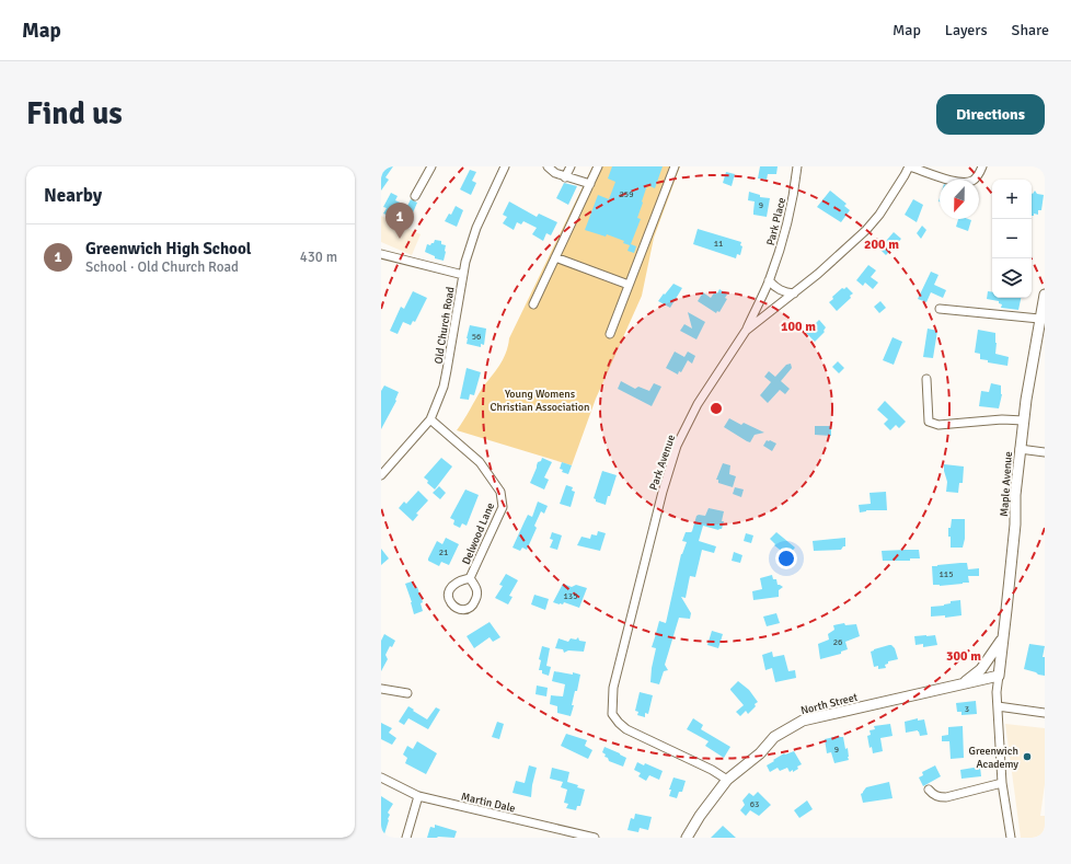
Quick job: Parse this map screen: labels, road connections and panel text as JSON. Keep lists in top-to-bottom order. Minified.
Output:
{"streets":{"main road":["Maple Avenue","North Street"],"street":["Park Place","Old Church Road","Park Avenue","Delwood Lane","Martin Dale"]},"crossings":[["Park Place","Park Avenue"],["Old Church Road","Delwood Lane"],["Park Avenue","North Street"],["Maple Avenue","North Street"]],"parks":["Young Womens Christian Association"],"places":["Greenwich Academy"],"house_numbers":["259","9","11","56","21","115","135","26","3","9","63"],"north":"bottom","page":{"header":"Map","nav":["Map","Layers","Share"],"buttons":"Directions","title":"Find us","heading":"Nearby","map_buttons":["+","−"],"pins":"1","list":[{"mark":"1","name":"Greenwich High School","note":"School · Old Church Road","value":"430 m"}]},"rings":["200 m","100 m","300 m"]}
